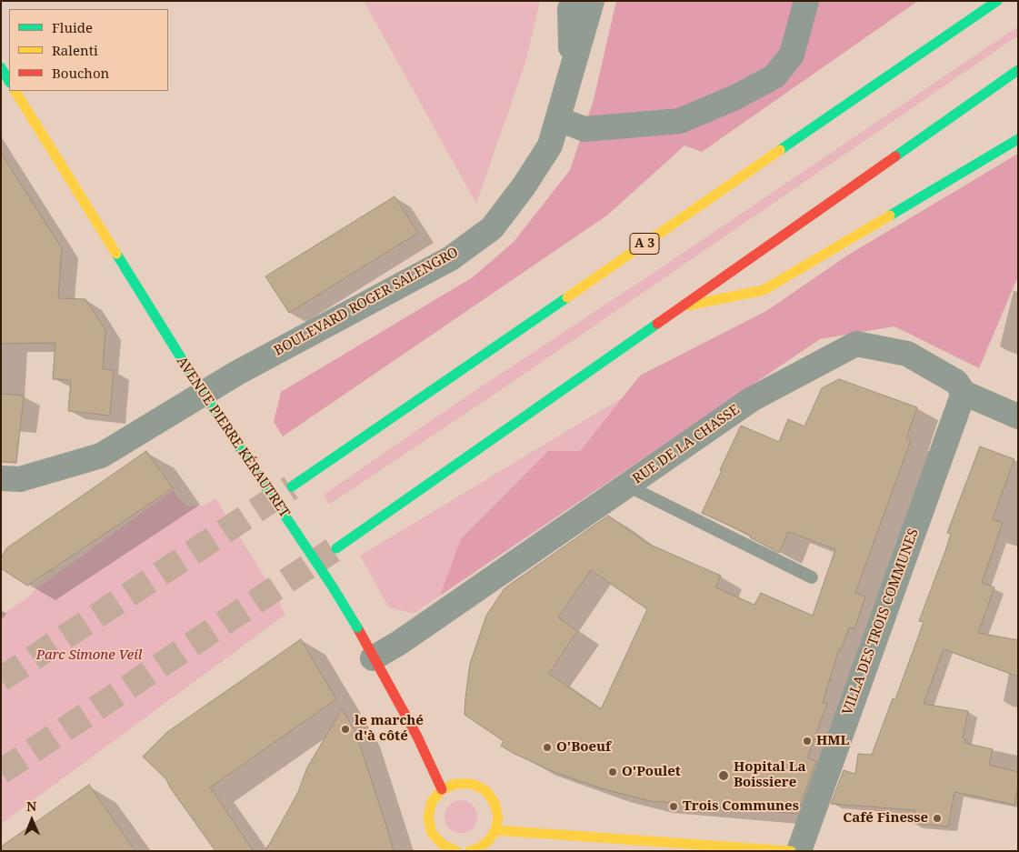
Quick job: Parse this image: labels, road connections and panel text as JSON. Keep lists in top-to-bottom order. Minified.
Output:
{"streets":{"main road":["A 3","AVENUE PIERRE KÉRAUTRET"],"street":["BOULEVARD ROGER SALENGRO","RUE DE LA CHASSE","VILLA DES TROIS COMMUNES"]},"crossings":[["BOULEVARD ROGER SALENGRO","AVENUE PIERRE KÉRAUTRET"],["AVENUE PIERRE KÉRAUTRET","RUE DE LA CHASSE"],["RUE DE LA CHASSE","VILLA DES TROIS COMMUNES"]],"parks":["Parc Simone Veil"],"places":["le marché d'à côté","HML","O'Boeuf","O'Poulet","Hopital La Boissiere","Trois Communes","Café Finesse"],"legend":["Fluide","Ralenti","Bouchon"],"north":"top"}
